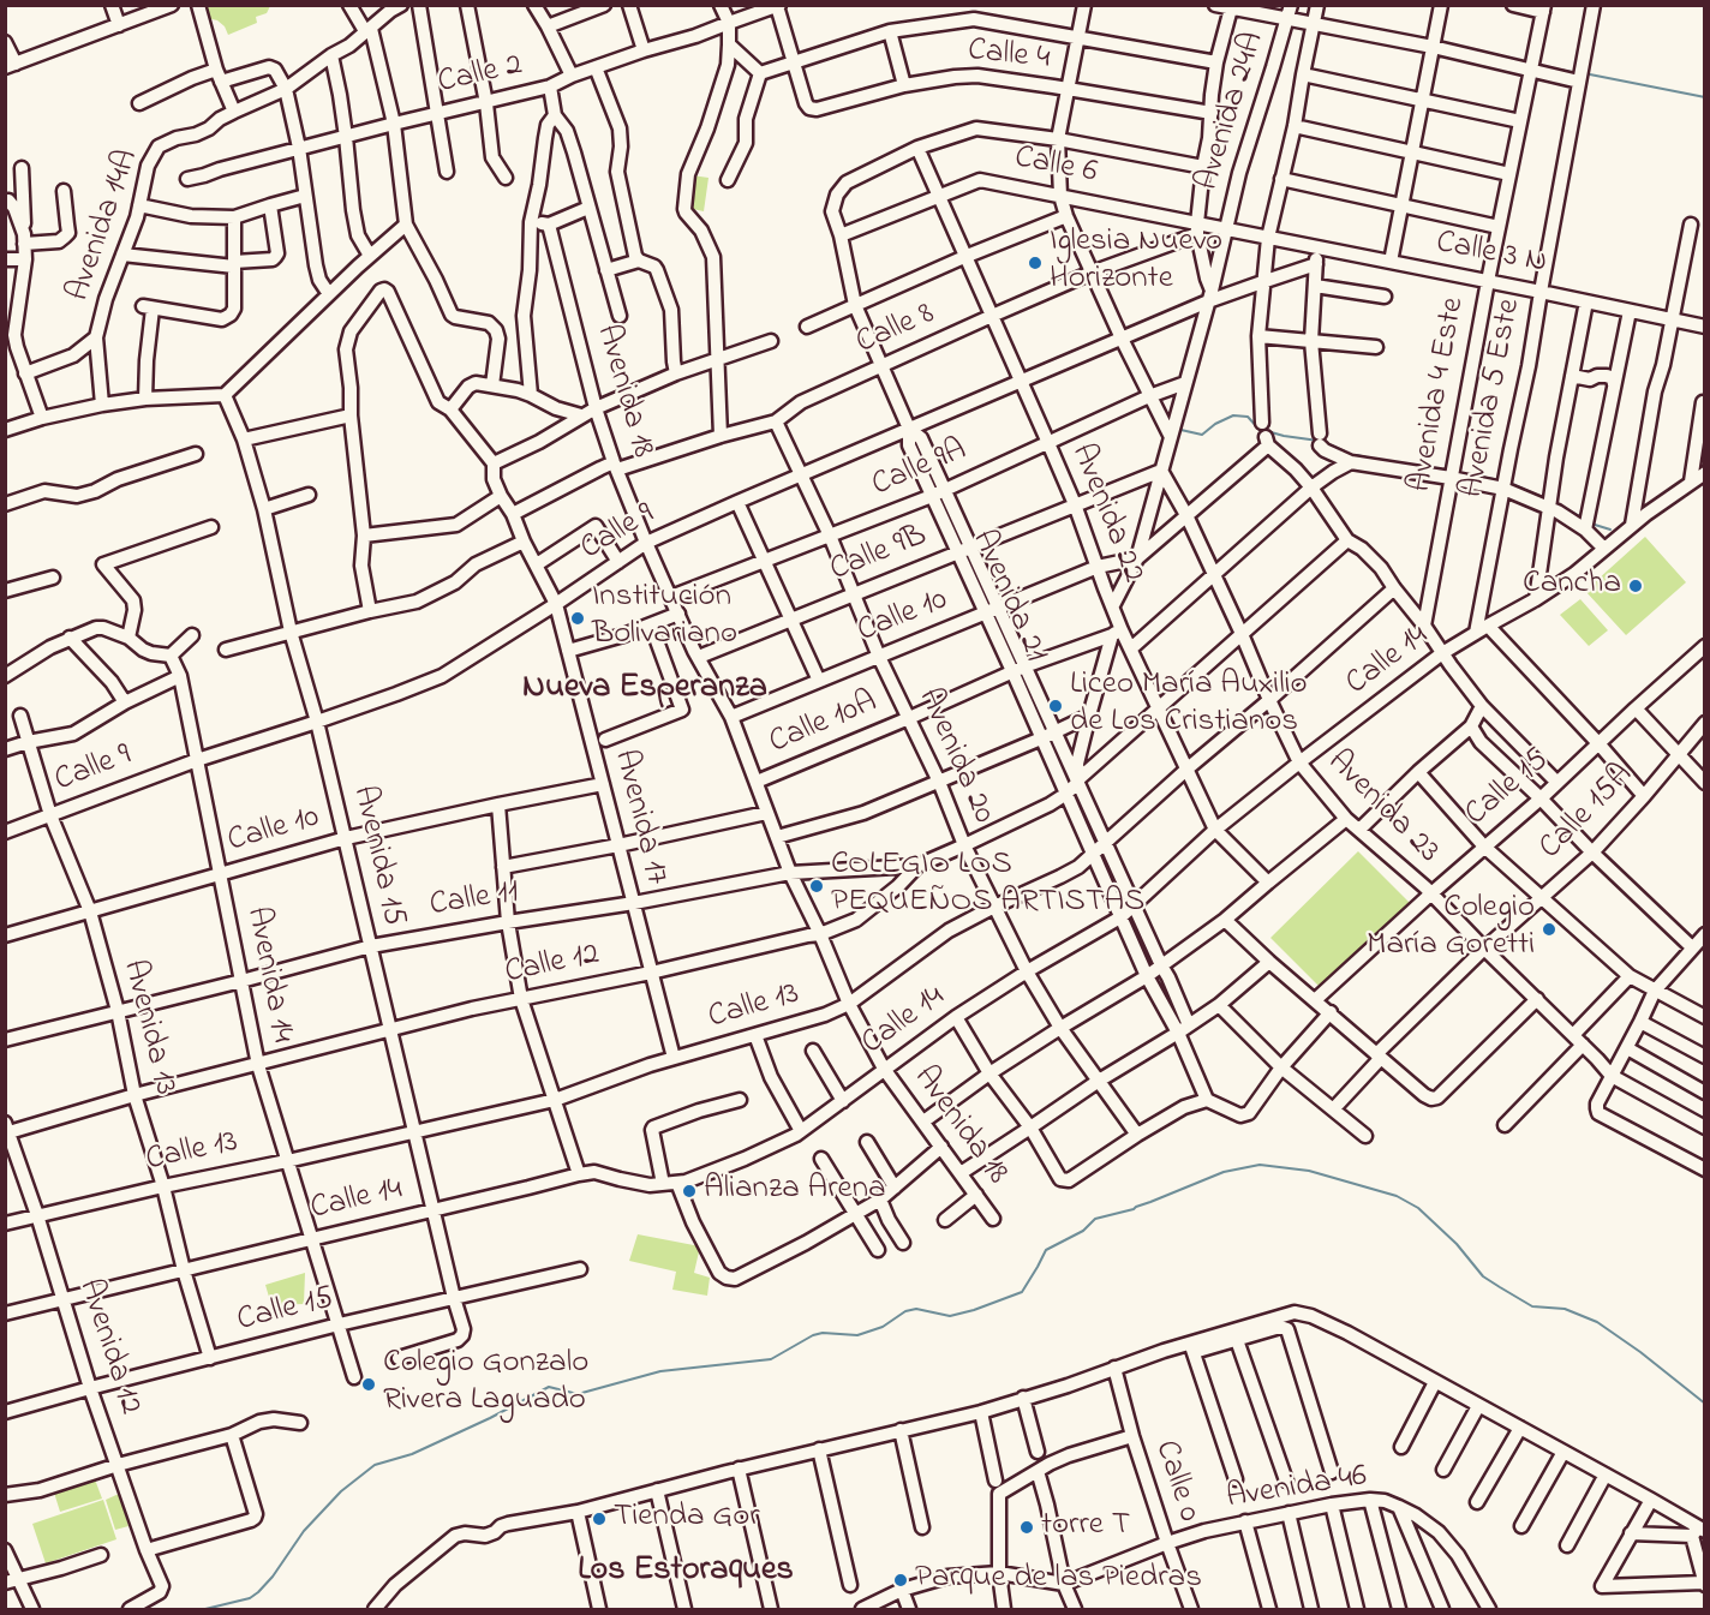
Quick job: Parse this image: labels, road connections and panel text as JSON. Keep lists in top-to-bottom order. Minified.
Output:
{"streets":{"street":["Calle 4","Calle 2","Avenida 24A","Calle 6","Avenida 14A","Calle 3 N","Calle 8","Avenida 18","Avenida 4 Este","Avenida 5 Este","Calle 9A","Avenida 22","Calle 9","Calle 9B","Avenida 21","Calle 10","Calle 14","Calle 10A","Avenida 20","Calle 15","Avenida 23","Calle 15A","Avenida 17","Avenida 15","Calle 11","Calle 12","Avenida 14","Calle 13","Avenida 13","Avenida 12","Calle 0","Avenida 46"]},"crossings":[["Avenida 24A","Calle 6"],["Avenida 24A","Calle 9A"],["Avenida 24A","Avenida 22"],["Avenida 24A","Calle 9"],["Avenida 24A","Calle 9B"],["Avenida 24A","Calle 10"],["Avenida 24A","Avenida 23"],["Calle 6","Calle 3 N"],["Calle 6","Calle 8"],["Calle 6","Avenida 22"],["Calle 6","Avenida 21"],["Calle 3 N","Avenida 4 Este"],["Calle 3 N","Avenida 5 Este"],["Calle 8","Avenida 18"],["Calle 8","Avenida 22"],["Calle 8","Avenida 21"],["Calle 8","Avenida 20"],["Calle 8","Avenida 17"],["Avenida 18","Calle 9A"],["Avenida 18","Calle 9"],["Avenida 18","Calle 9B"],["Avenida 18","Calle 10"],["Avenida 18","Calle 14"],["Avenida 18","Calle 10A"],["Avenida 18","Calle 11"],["Avenida 18","Calle 12"],["Avenida 18","Calle 13"],["Avenida 5 Este","Calle 14"],["Calle 9A","Avenida 22"],["Calle 9A","Avenida 21"],["Calle 9A","Avenida 20"],["Avenida 22","Calle 9"],["Avenida 22","Calle 9B"],["Avenida 22","Avenida 21"],["Avenida 22","Calle 10"],["Avenida 22","Calle 14"],["Avenida 22","Calle 10A"],["Avenida 22","Calle 13"],["Calle 9","Avenida 21"],["Calle 9","Avenida 20"],["Calle 9","Avenida 17"],["Calle 9","Avenida 15"],["Calle 9","Avenida 14"],["Calle 9","Avenida 13"],["Calle 9B","Avenida 21"],["Calle 9B","Avenida 20"],["Calle 9B","Avenida 23"],["Avenida 21","Calle 10"],["Avenida 21","Calle 14"],["Avenida 21","Calle 10A"],["Avenida 21","Calle 12"],["Avenida 21","Calle 13"],["Calle 10","Avenida 20"],["Calle 10","Avenida 23"],["Calle 10","Avenida 17"],["Calle 10","Avenida 15"],["Calle 10","Avenida 14"],["Calle 10","Avenida 13"],["Calle 14","Avenida 20"],["Calle 14","Avenida 23"],["Calle 14","Avenida 15"],["Calle 14","Avenida 14"],["Calle 14","Avenida 13"],["Calle 14","Avenida 12"],["Calle 10A","Avenida 20"],["Avenida 20","Calle 12"],["Avenida 20","Calle 13"],["Calle 15","Avenida 23"],["Calle 15","Avenida 15"],["Calle 15","Avenida 14"],["Calle 15","Avenida 13"],["Calle 15","Avenida 12"],["Avenida 23","Calle 15A"],["Avenida 23","Calle 13"],["Avenida 17","Calle 11"],["Avenida 17","Calle 12"],["Avenida 17","Calle 13"],["Avenida 15","Calle 11"],["Avenida 15","Calle 12"],["Avenida 15","Calle 13"],["Calle 11","Calle 12"],["Calle 11","Avenida 14"],["Calle 11","Avenida 13"],["Calle 12","Avenida 14"],["Calle 12","Avenida 13"],["Calle 12","Avenida 12"],["Avenida 14","Calle 13"],["Calle 13","Avenida 13"],["Calle 13","Avenida 12"],["Calle 0","Avenida 46"]],"districts":["Nueva Esperanza","Los Estoraques"],"places":["Iglesia Nuevo Horizonte","Cancha","Institución Bolivariano","Liceo María Auxilio de Los Cristianos","COLEGIO LOS PEQUEÑOS ARTISTAS","Colegio María Goretti","Alianza Arena","Colegio Gonzalo Rivera Laguado","Tienda Gor","torre T","Parque de las Piedras"]}
